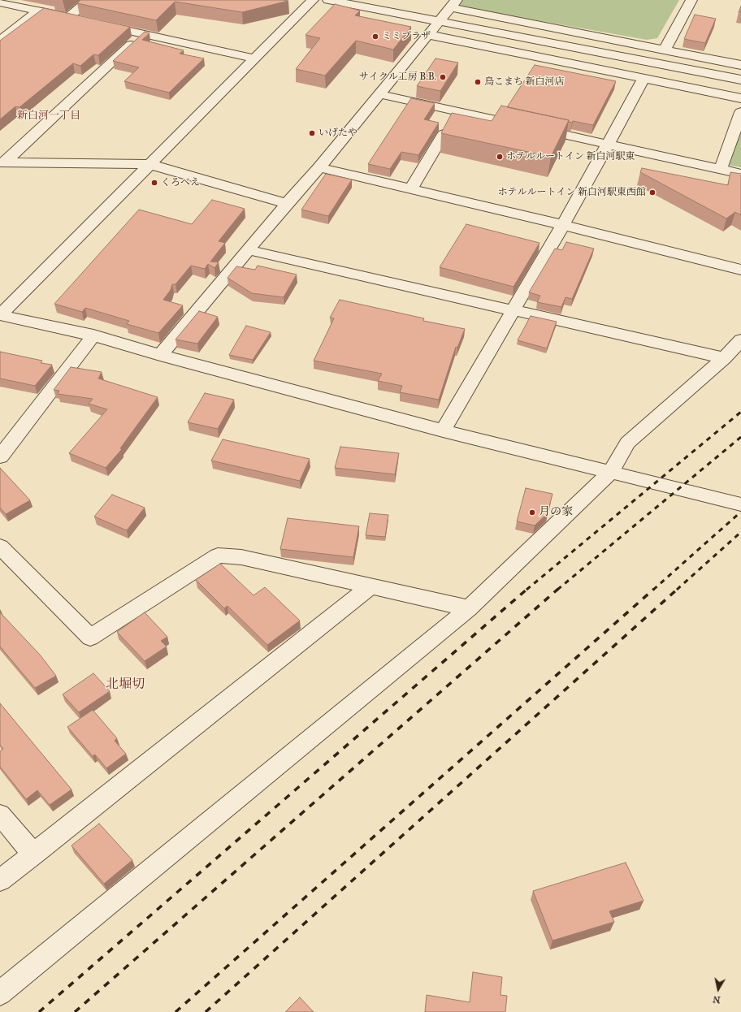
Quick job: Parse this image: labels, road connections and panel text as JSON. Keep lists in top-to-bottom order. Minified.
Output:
{"districts":["新白河一丁目","北堀切"],"places":["ミミプラザ","サイクル工房 B.B.","鳥こまち 新白河店","いげたや","ホテルルートイン 新白河駅東","くろべえ","ホテルルートイン 新白河駅東西館","月の家"],"north":"bottom"}
